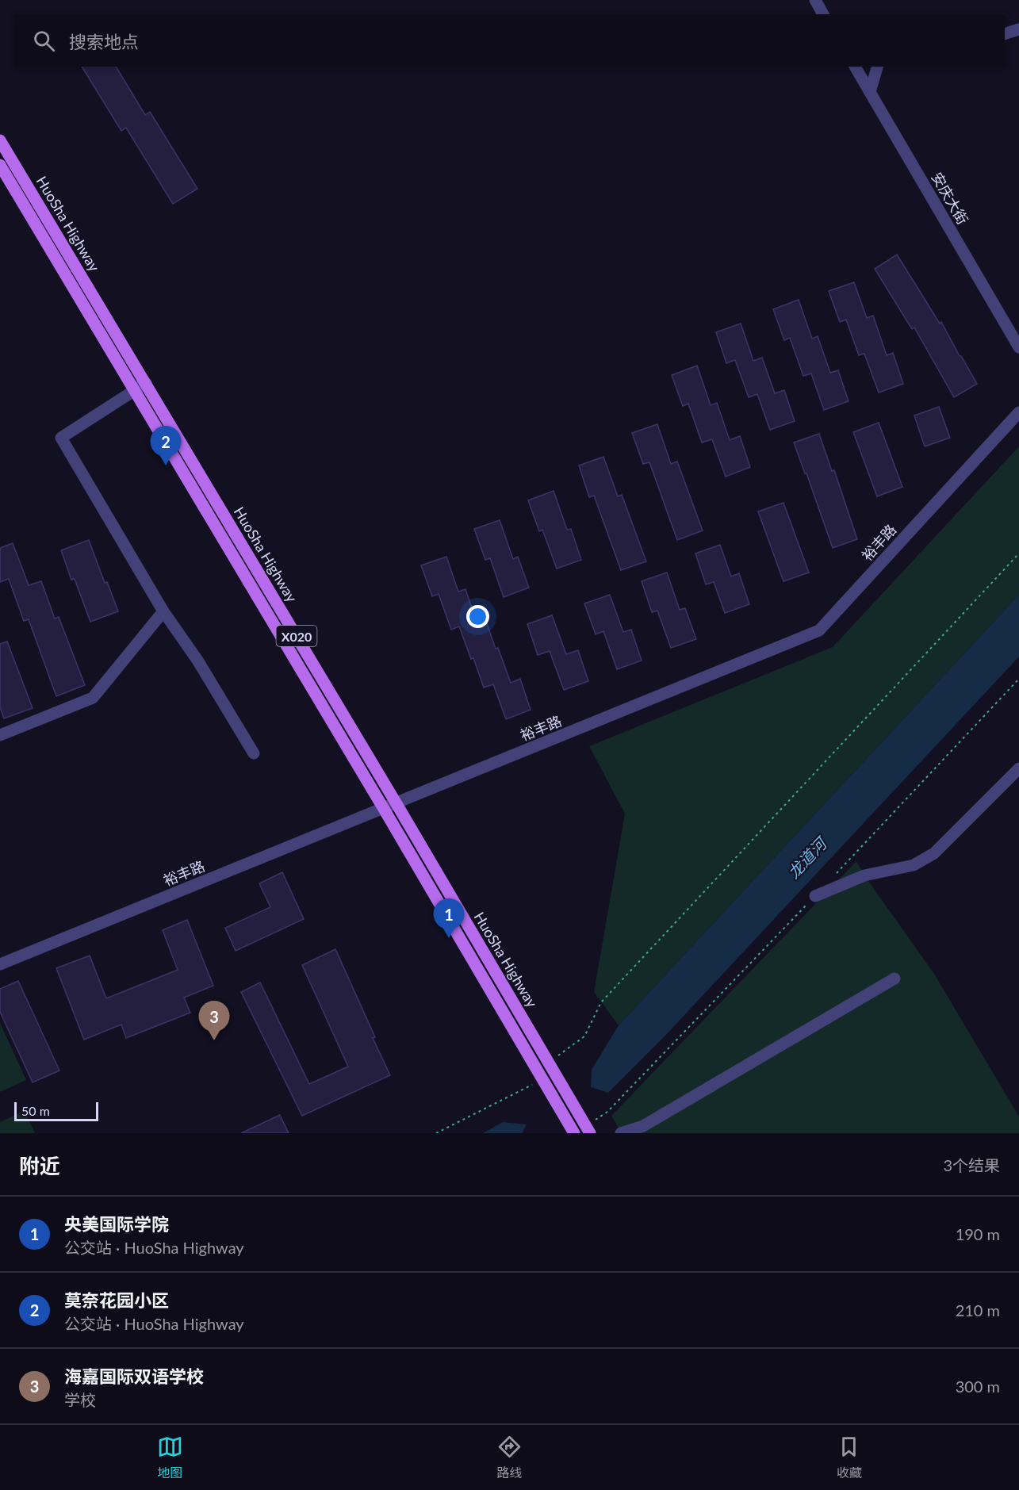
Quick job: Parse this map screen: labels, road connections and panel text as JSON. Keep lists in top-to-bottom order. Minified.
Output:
{"streets":{"main road":["HuoSha Highway","X020"],"street":["安庆大街","裕丰路"]},"crossings":[["HuoSha Highway","裕丰路"]],"water":["龙道河"],"scale_bar":"50 m","page":{"search":"搜索地点","pins":["2","1","3"],"scale":"50 m","heading":["附近","3个结果"],"list":[{"mark":"1","name":"央美国际学院","note":"公交站 · HuoSha Highway","value":"190 m"},{"mark":"2","name":"莫奈花园小区","note":"公交站 · HuoSha Highway","value":"210 m"},{"mark":"3","name":"海嘉国际双语学校","note":"学校","value":"300 m"}],"nav":["地图","路线","收藏"]}}
